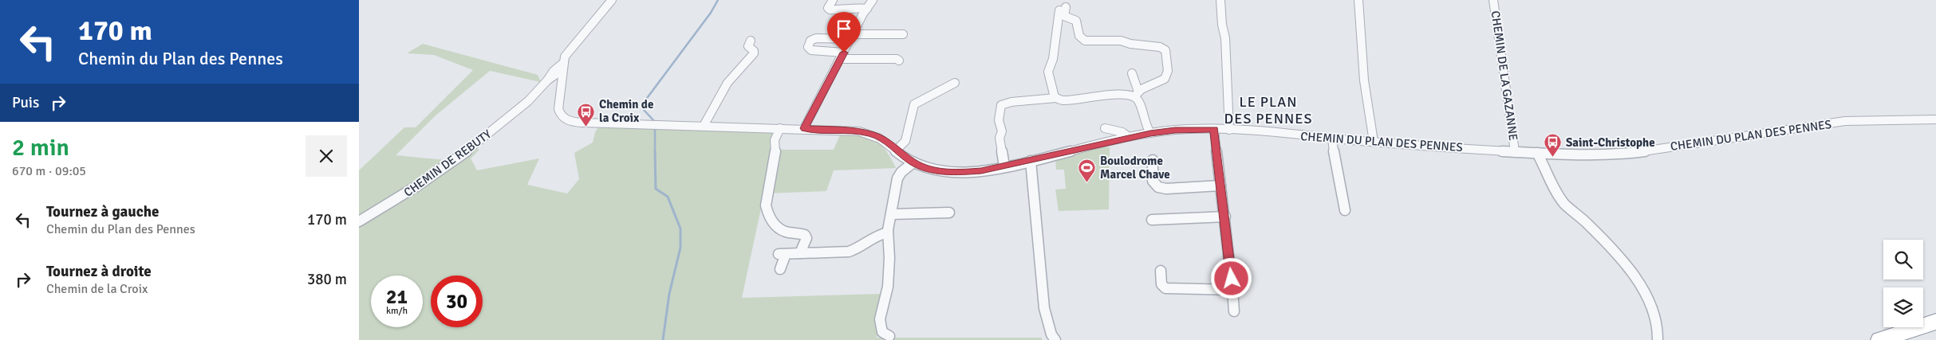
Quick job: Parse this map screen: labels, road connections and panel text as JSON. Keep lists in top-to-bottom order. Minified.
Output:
{"streets":{"street":["CHEMIN DE LA GAZANNE","CHEMIN DU PLAN DES PENNES","CHEMIN DE REBUTY"]},"crossings":[["CHEMIN DE LA GAZANNE","CHEMIN DU PLAN DES PENNES"],["CHEMIN DU PLAN DES PENNES","CHEMIN DE REBUTY"]],"districts":["LE PLAN DES PENNES"],"places":{"bus stop":["Chemin de la Croix","Saint-Christophe"],"sports":["Boulodrome Marcel Chave"]},"page":{"turn":["170 m","Chemin du Plan des Pennes"],"then":"Puis","heading":["2 min","670 m · 09:05"],"list":[{"name":"Tournez à gauche","note":"Chemin du Plan des Pennes","value":"170 m"},{"name":"Tournez à droite","note":"Chemin de la Croix","value":"380 m"}],"speed":"21 km/h","limit":"30"}}
